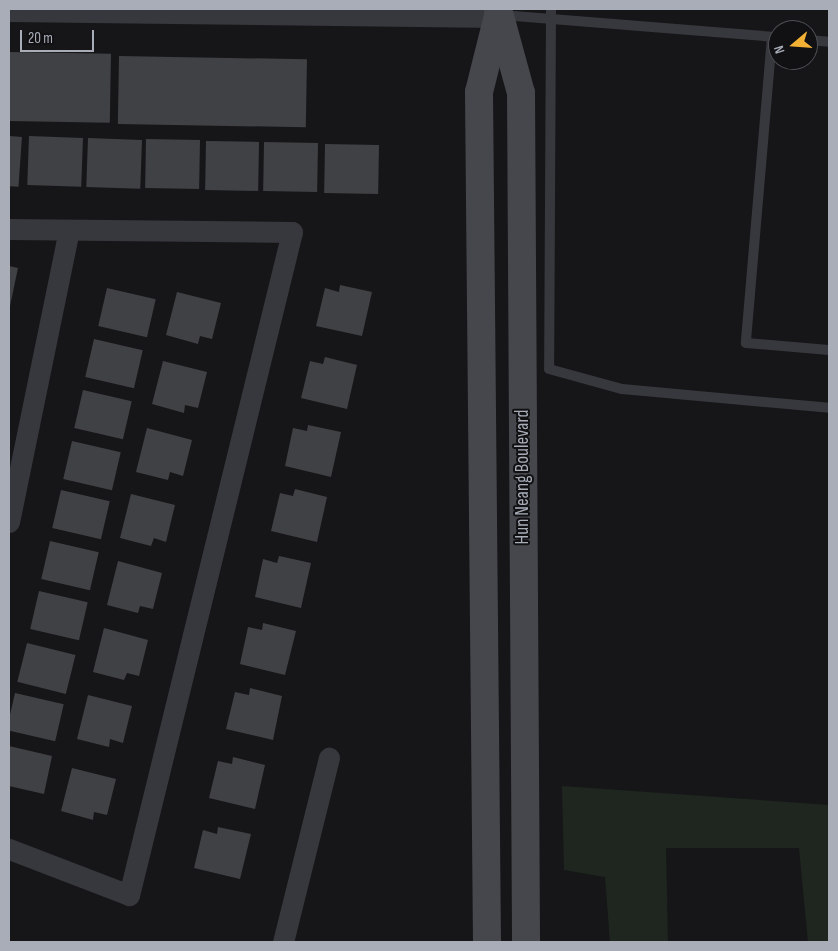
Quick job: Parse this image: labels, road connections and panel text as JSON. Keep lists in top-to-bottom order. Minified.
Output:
{"streets":{"main road":["Hun Neang Boulevard"]},"scale_bar":"20 m","north":"left"}
